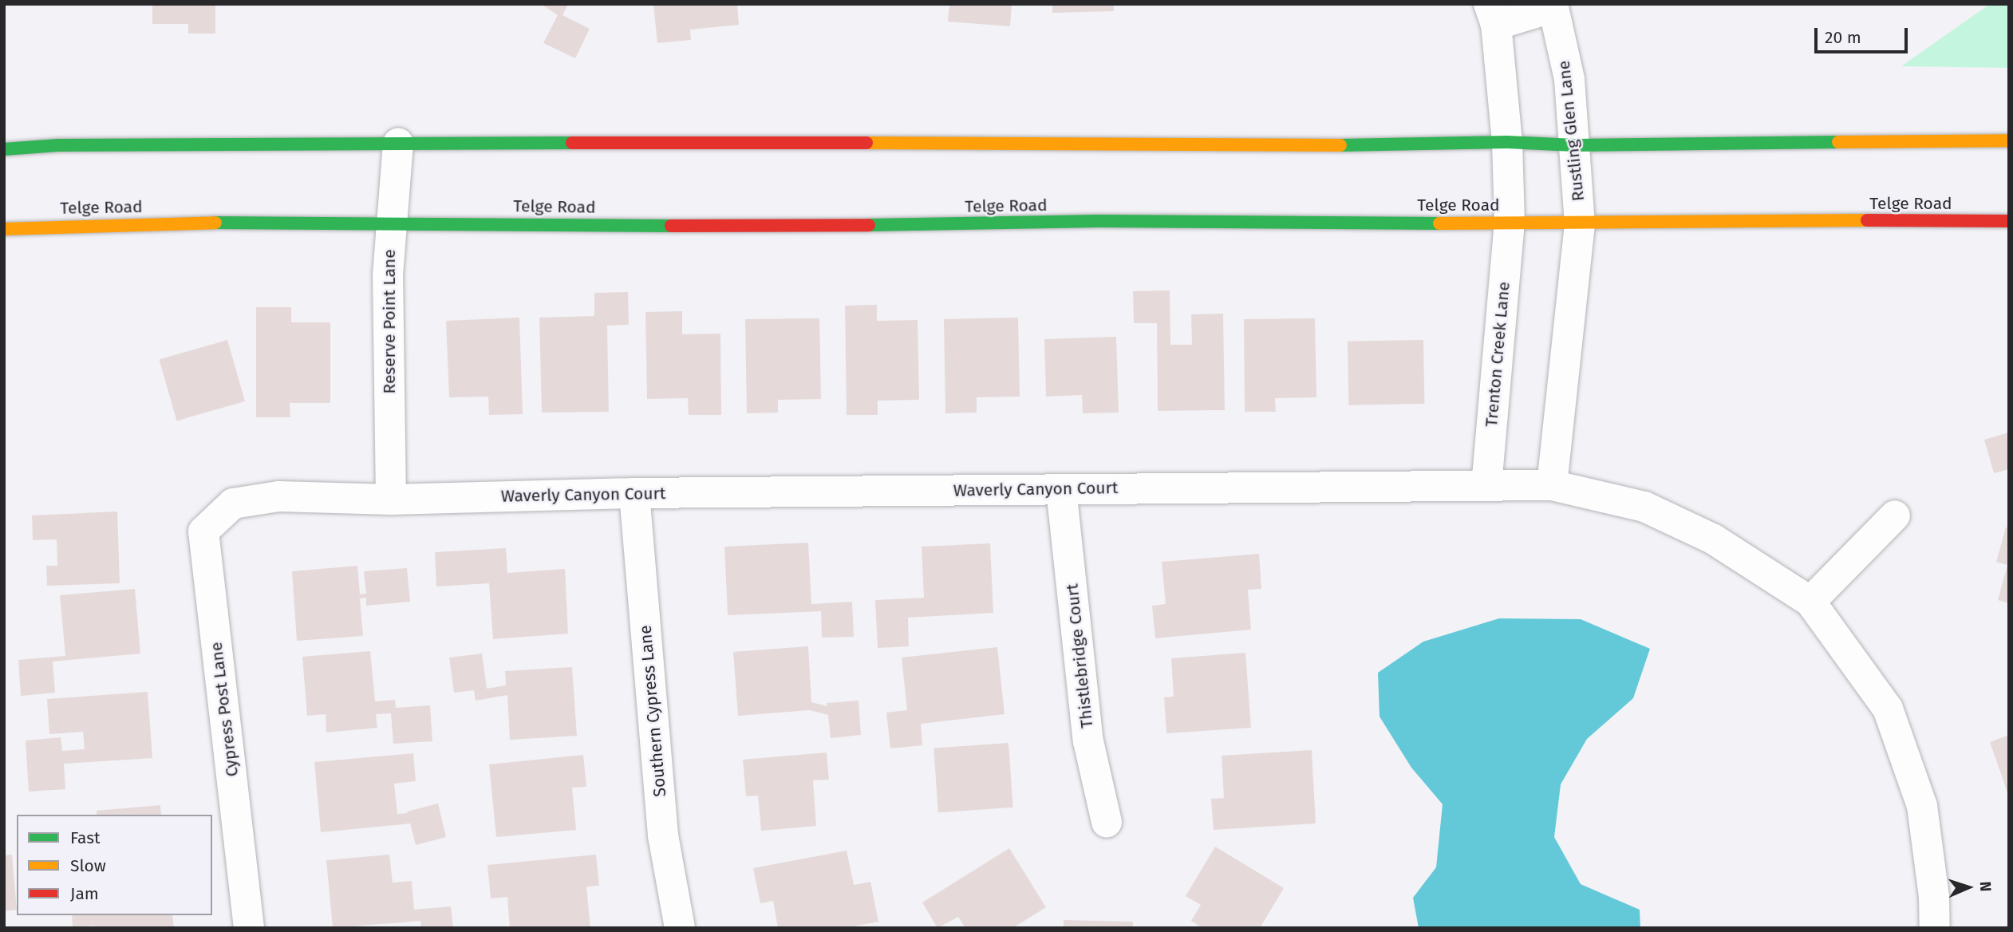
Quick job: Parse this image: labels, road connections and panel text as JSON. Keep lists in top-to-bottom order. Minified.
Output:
{"streets":{"main road":["Telge Road"],"street":["Rustling Glen Lane","Reserve Point Lane","Trenton Creek Lane","Waverly Canyon Court","Thistlebridge Court","Cypress Post Lane","Southern Cypress Lane"]},"crossings":[["Rustling Glen Lane","Telge Road"],["Telge Road","Reserve Point Lane"],["Telge Road","Trenton Creek Lane"],["Reserve Point Lane","Waverly Canyon Court"],["Trenton Creek Lane","Waverly Canyon Court"],["Waverly Canyon Court","Thistlebridge Court"],["Waverly Canyon Court","Cypress Post Lane"],["Waverly Canyon Court","Southern Cypress Lane"]],"legend":["Fast","Slow","Jam"],"scale_bar":"20 m","north":"right"}
